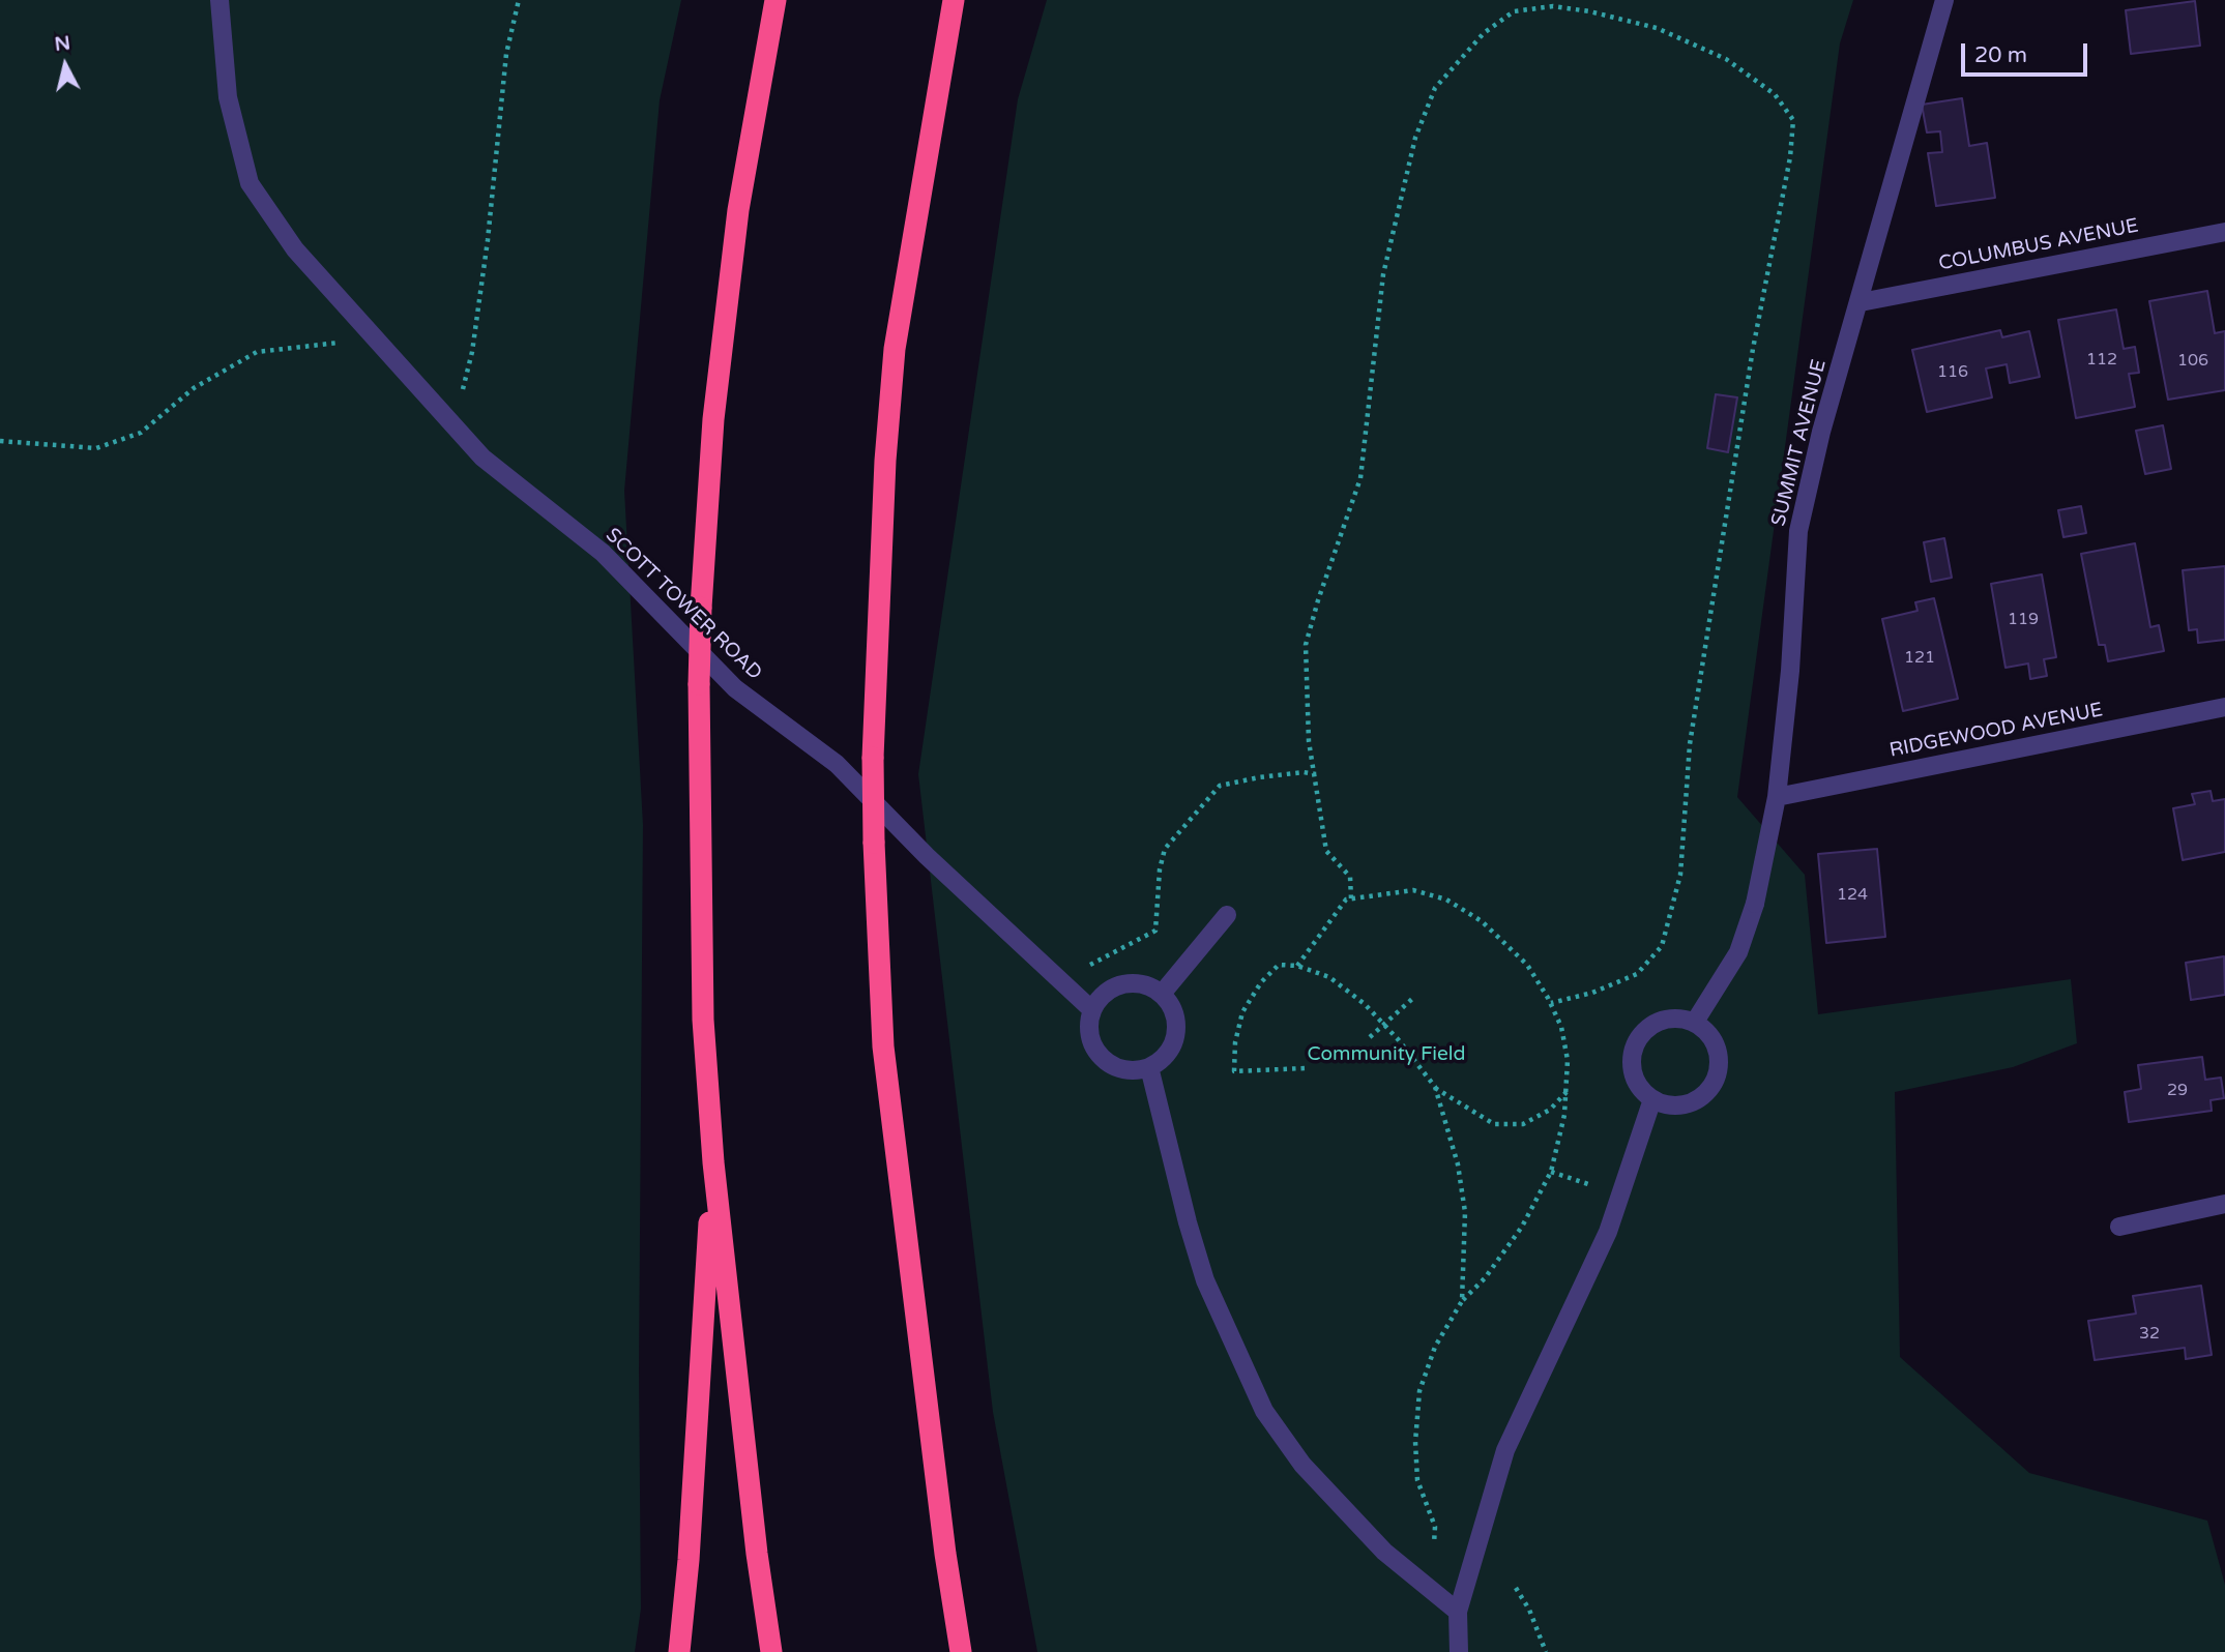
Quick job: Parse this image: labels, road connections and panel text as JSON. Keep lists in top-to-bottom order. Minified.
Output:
{"streets":{"street":["COLUMBUS AVENUE","SUMMIT AVENUE","SCOTT TOWER ROAD","RIDGEWOOD AVENUE"]},"crossings":[["COLUMBUS AVENUE","SUMMIT AVENUE"],["SUMMIT AVENUE","RIDGEWOOD AVENUE"]],"parks":["Community Field"],"house_numbers":["112","106","116","119","121","124","29","32"],"scale_bar":"20 m","north":"top"}
